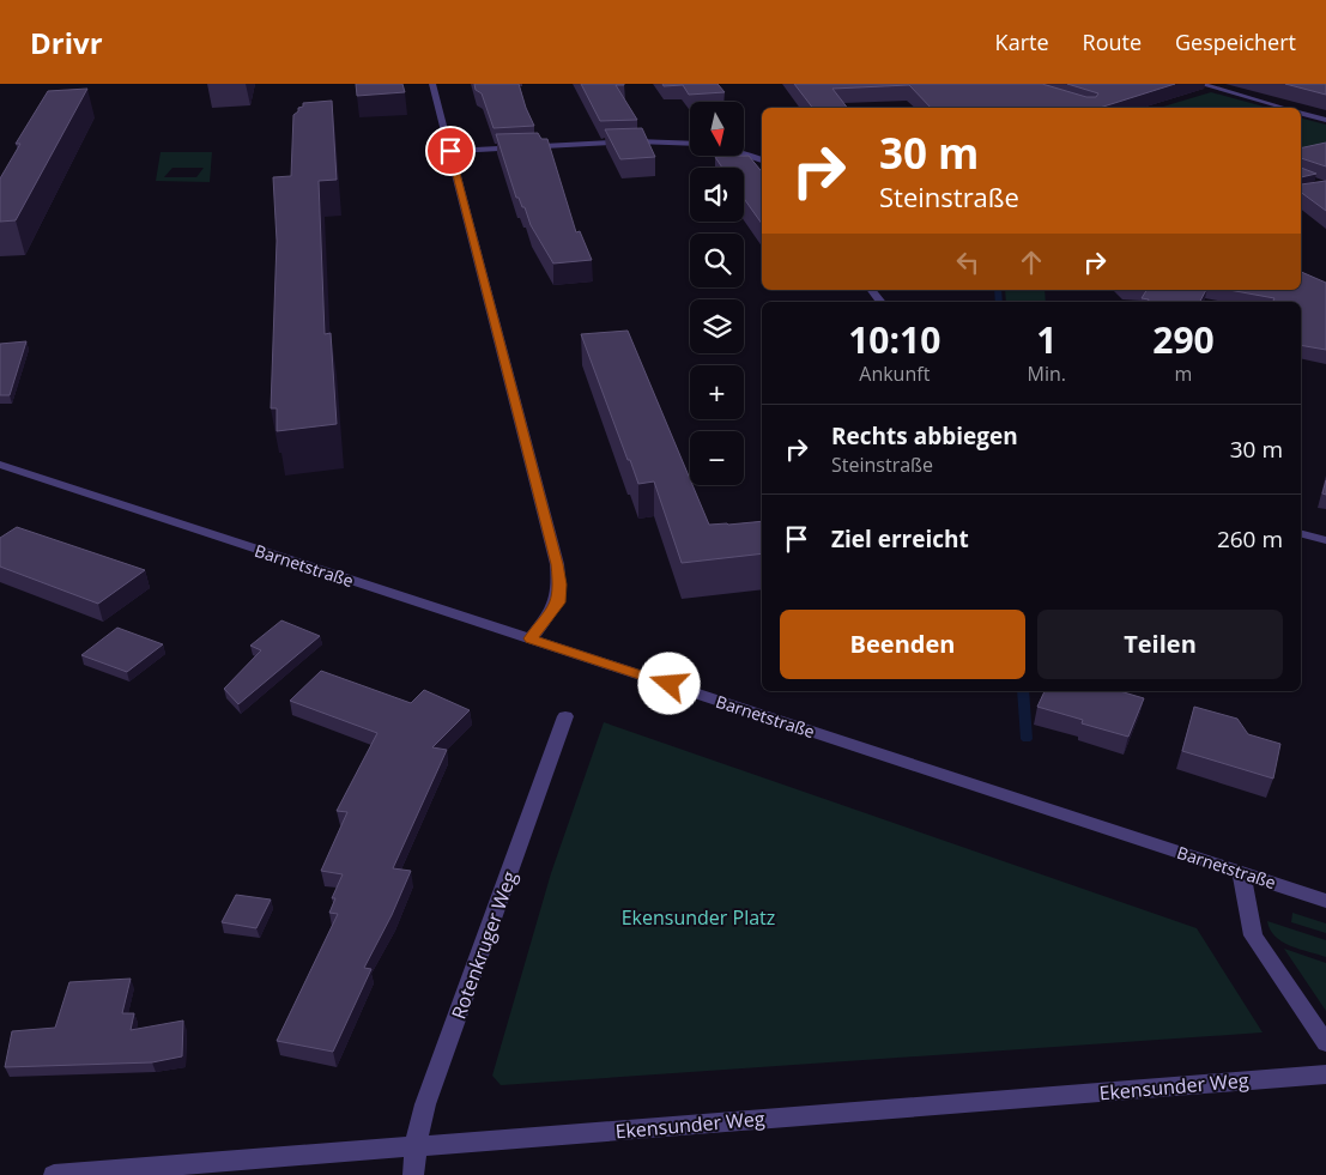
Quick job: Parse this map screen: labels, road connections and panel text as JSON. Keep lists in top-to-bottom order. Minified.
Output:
{"streets":{"street":["Barnetstraße","Rotenkruger Weg","Ekensunder Weg"]},"crossings":[["Rotenkruger Weg","Ekensunder Weg"]],"parks":["Ekensunder Platz"],"north":"bottom","page":{"header":"Drivr","nav":["Karte","Route","Gespeichert"],"map_buttons":["+","−"],"turn":["30 m","Steinstraße"],"eta":["10:10","Ankunft","1","Min.","290","m"],"list":[{"name":"Rechts abbiegen","note":"Steinstraße","value":"30 m"},{"name":"Ziel erreicht","value":"260 m"}],"buttons":["Beenden","Teilen"]}}
